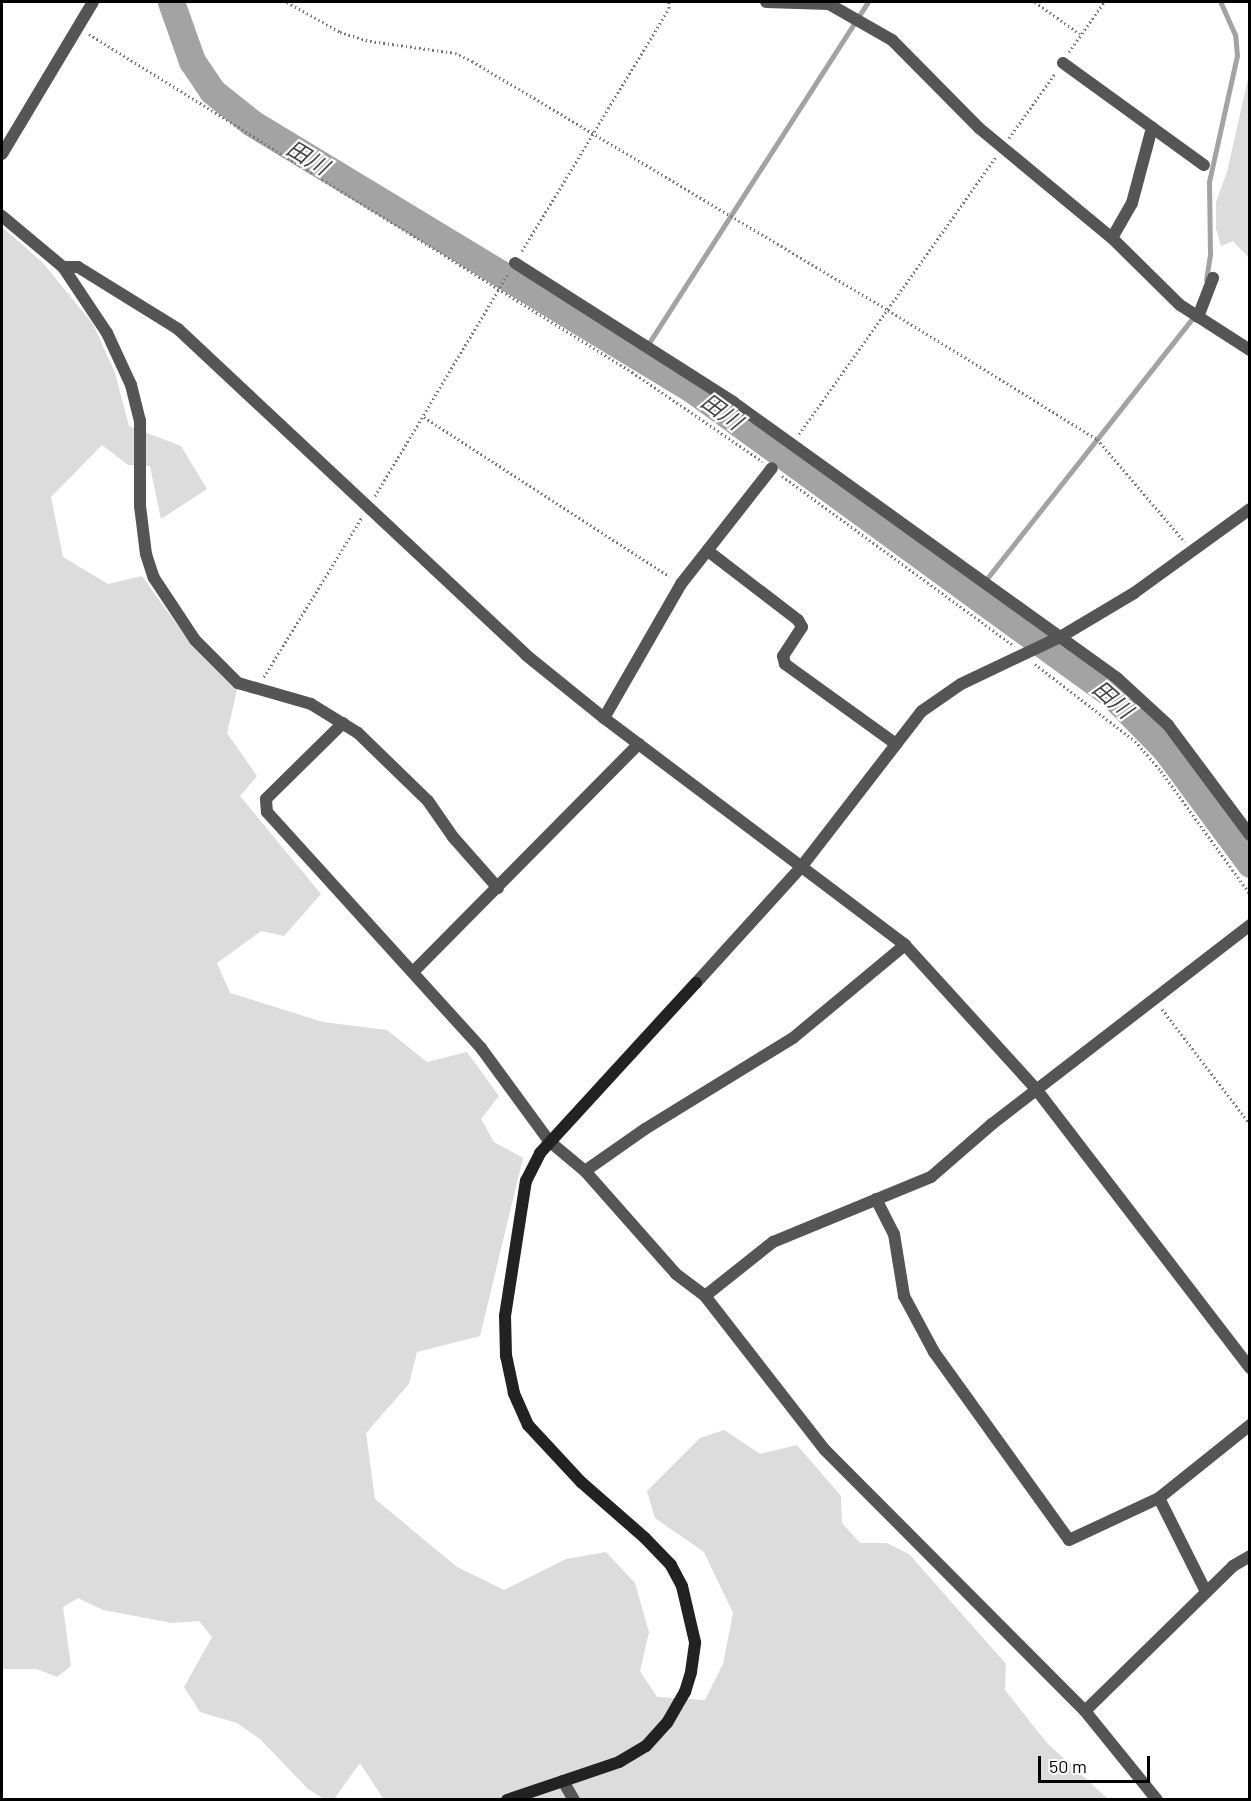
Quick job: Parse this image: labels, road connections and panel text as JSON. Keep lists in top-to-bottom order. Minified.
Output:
{"water":["田川"],"scale_bar":"50 m"}
